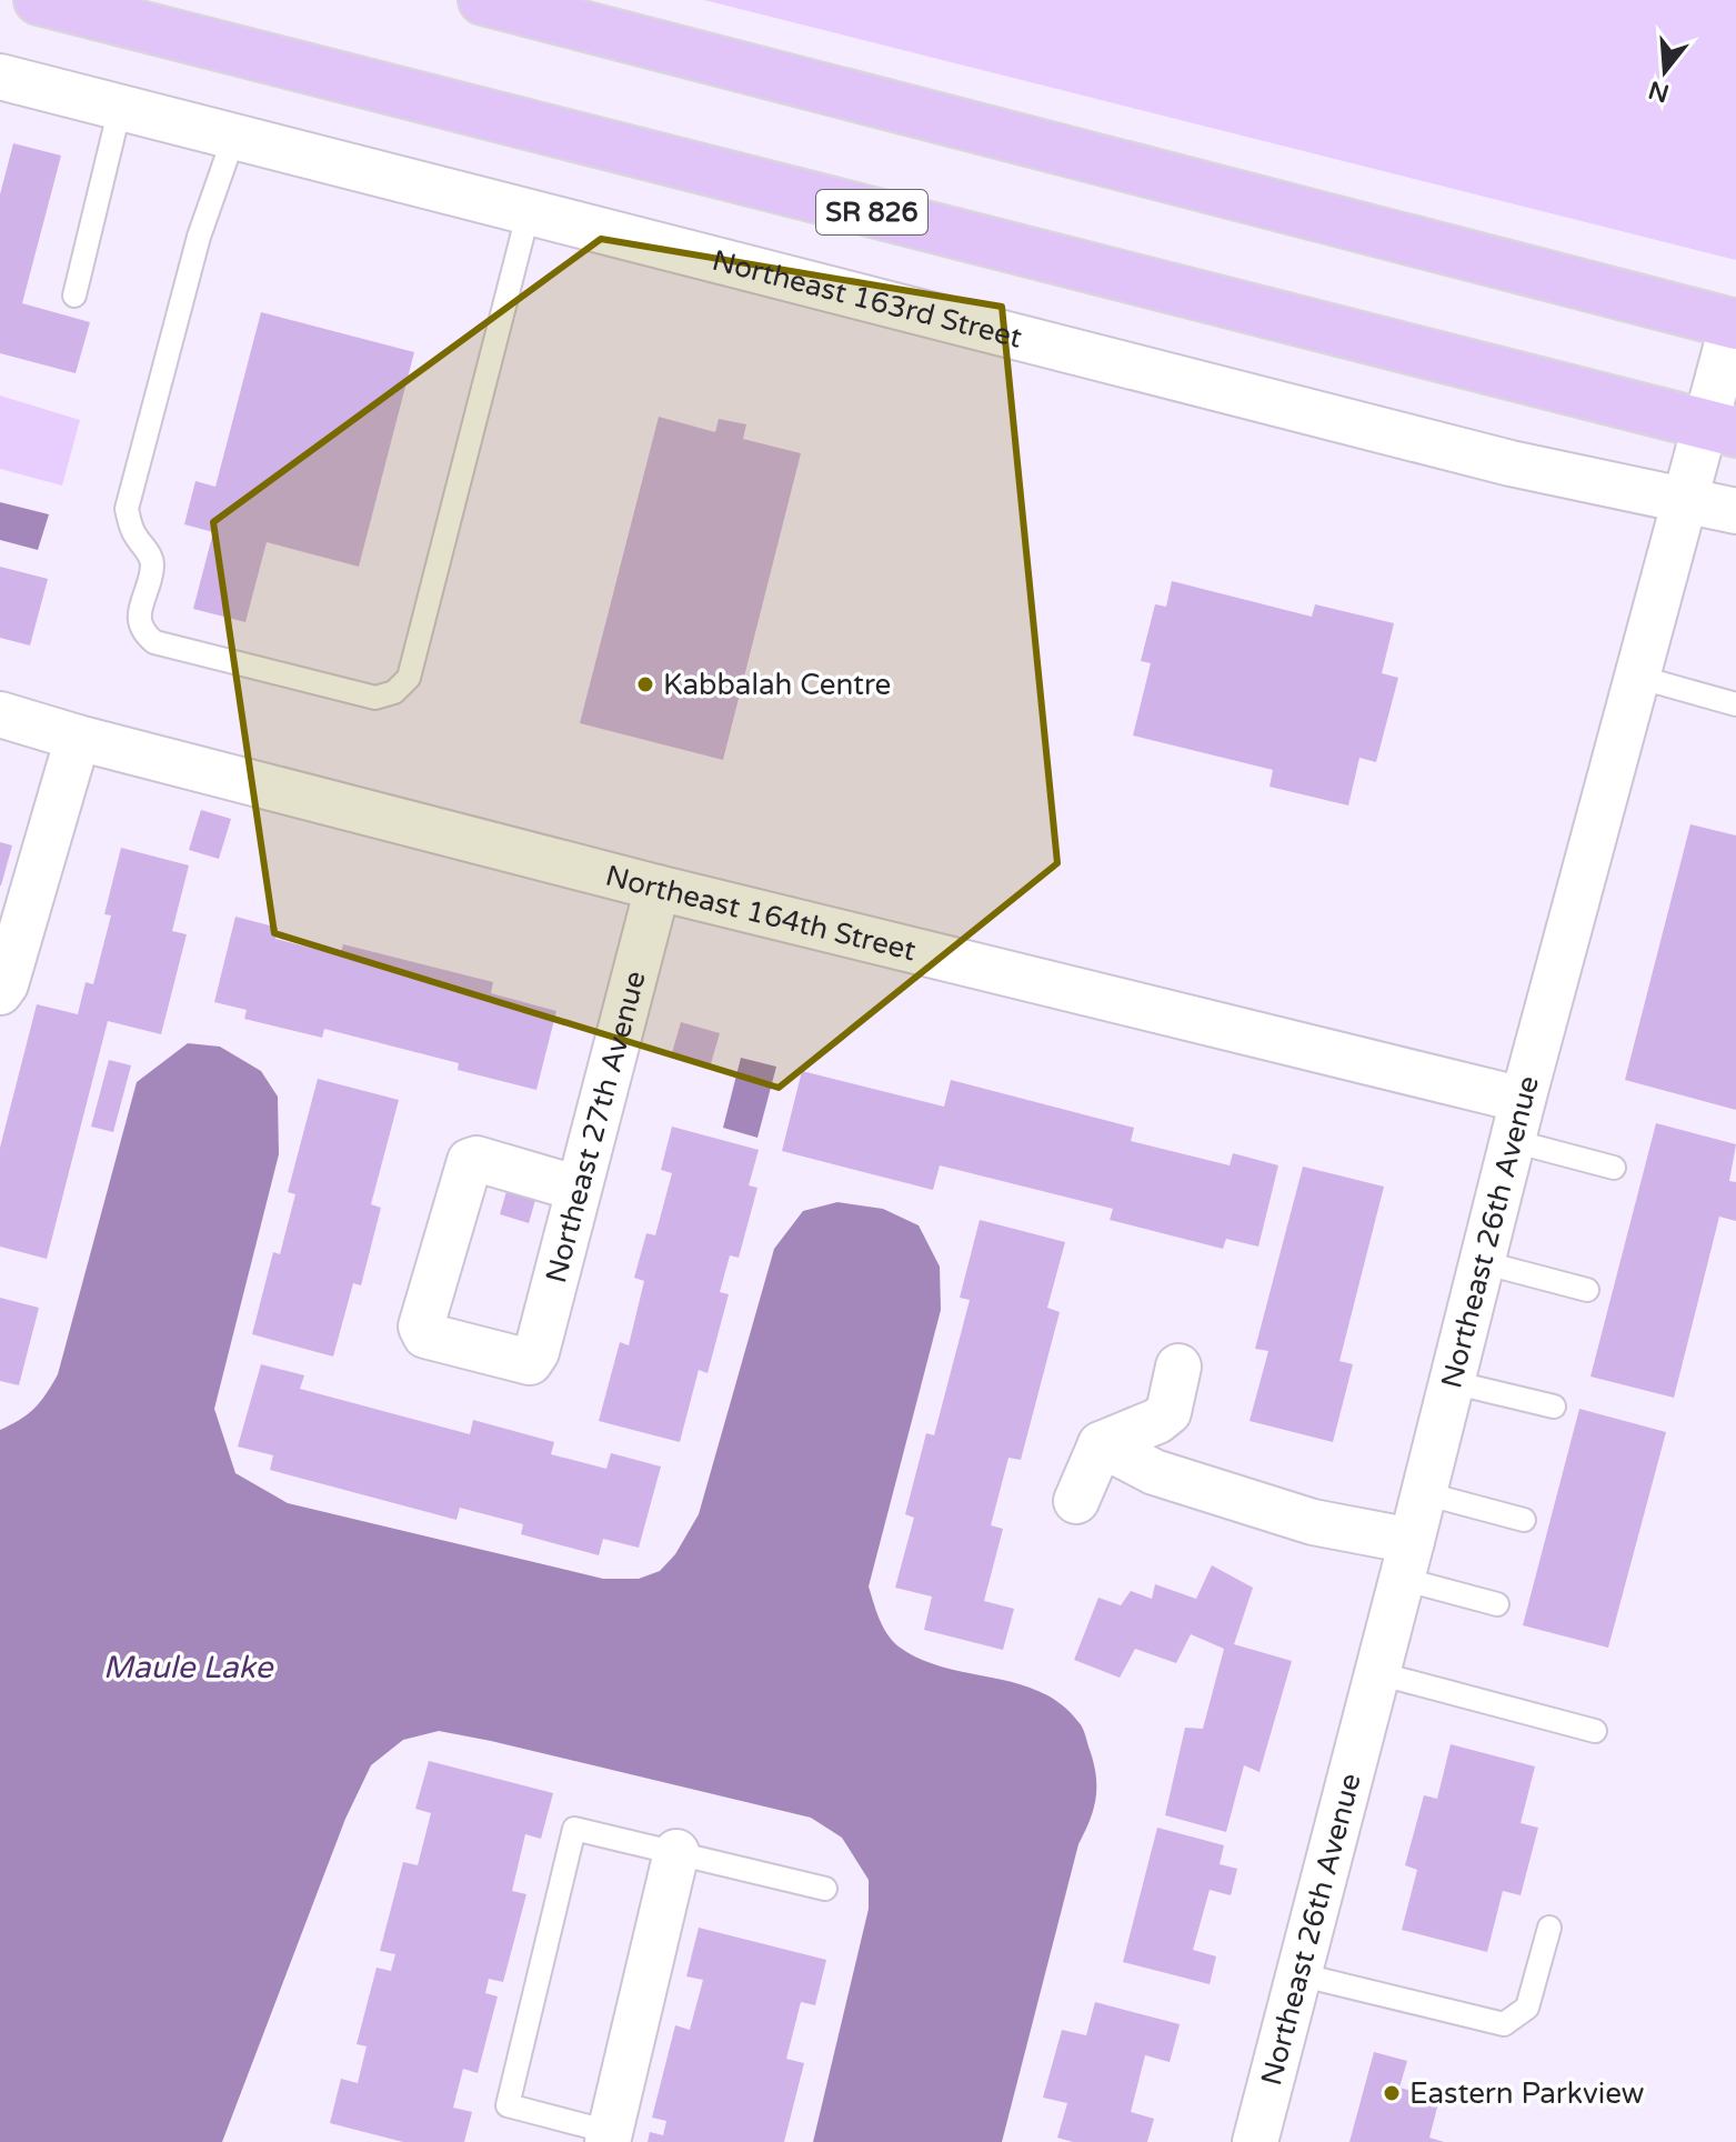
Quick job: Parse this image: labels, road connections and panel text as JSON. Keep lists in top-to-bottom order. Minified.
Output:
{"streets":{"main road":["SR 826"],"street":["Northeast 163rd Street","Northeast 164th Street","Northeast 27th Avenue","Northeast 26th Avenue"]},"crossings":[["SR 826","Northeast 26th Avenue"],["Northeast 163rd Street","Northeast 26th Avenue"],["Northeast 164th Street","Northeast 27th Avenue"],["Northeast 164th Street","Northeast 26th Avenue"]],"water":["Maule Lake"],"places":["Kabbalah Centre","Eastern Parkview"],"north":"bottom"}
